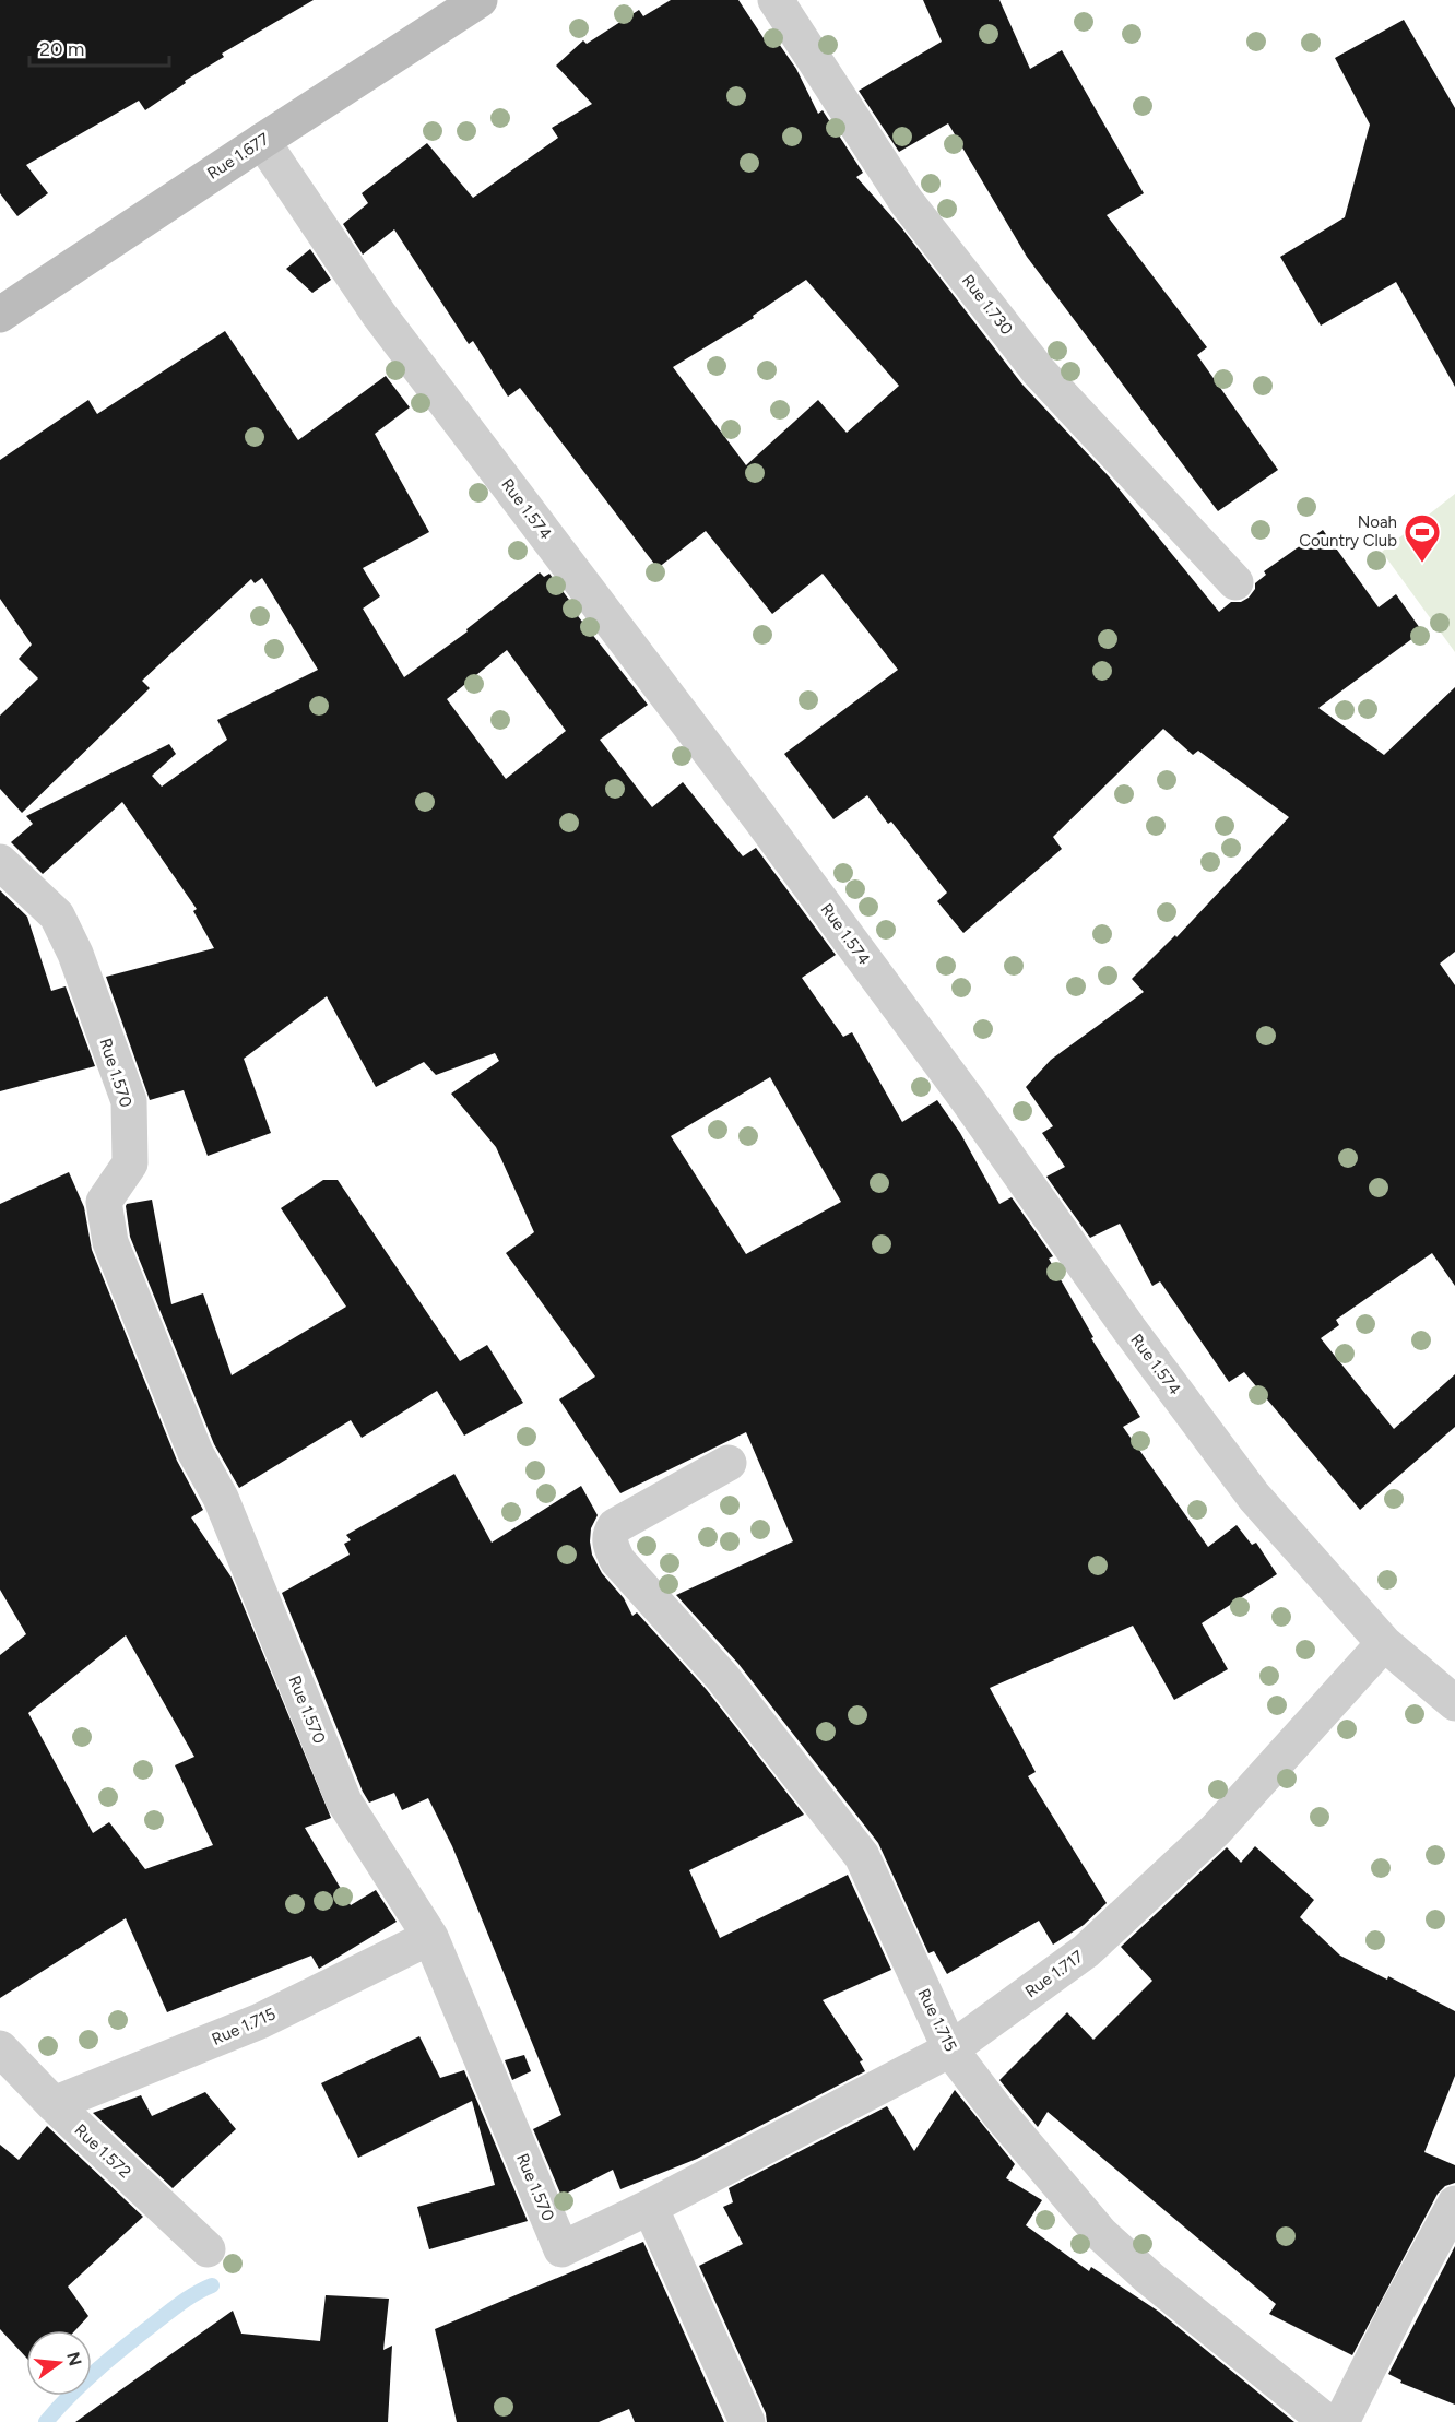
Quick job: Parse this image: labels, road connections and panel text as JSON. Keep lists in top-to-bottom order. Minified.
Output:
{"streets":{"main road":["Rue 1.677"],"street":["Rue 1.730","Rue 1.574","Rue 1.570","Rue 1.717","Rue 1.715","Rue 1.572"]},"crossings":[["Rue 1.677","Rue 1.574"],["Rue 1.574","Rue 1.717"],["Rue 1.570","Rue 1.717"],["Rue 1.570","Rue 1.715"],["Rue 1.717","Rue 1.715"],["Rue 1.715","Rue 1.572"]],"places":{"sports":["Noah Country Club"]},"scale_bar":"20 m","north":"right"}
